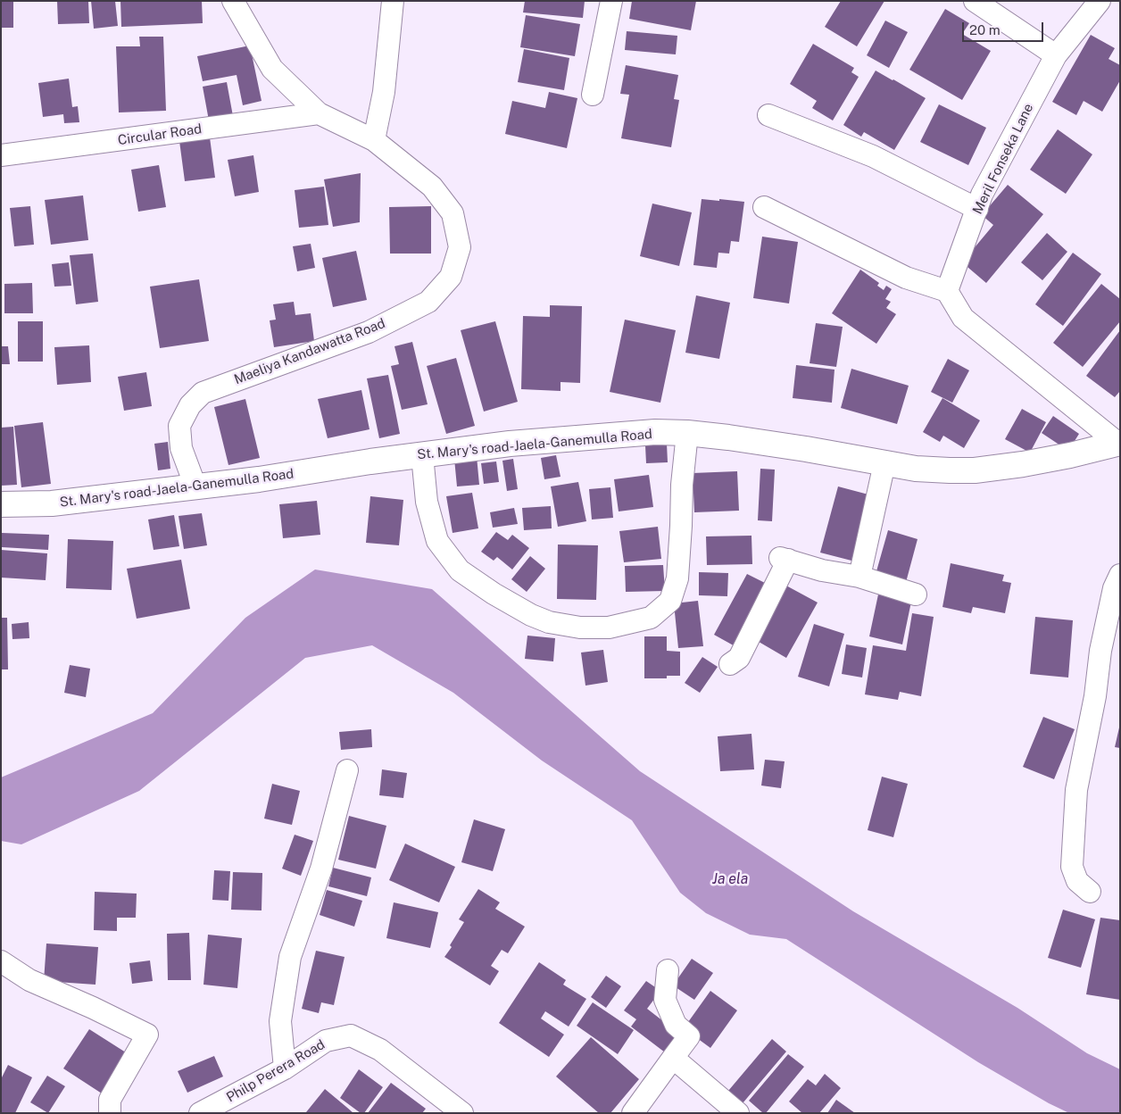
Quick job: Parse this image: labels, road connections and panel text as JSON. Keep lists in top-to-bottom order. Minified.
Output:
{"streets":{"main road":["St. Mary's road-Jaela-Ganemulla Road"],"street":["Circular Road","Meril Fonseka Lane","Maeliya Kandawatta Road","Philp Perera Road"]},"crossings":[["Circular Road","Maeliya Kandawatta Road"],["Maeliya Kandawatta Road","St. Mary's road-Jaela-Ganemulla Road"]],"water":["Ja ela"],"scale_bar":"20 m"}
